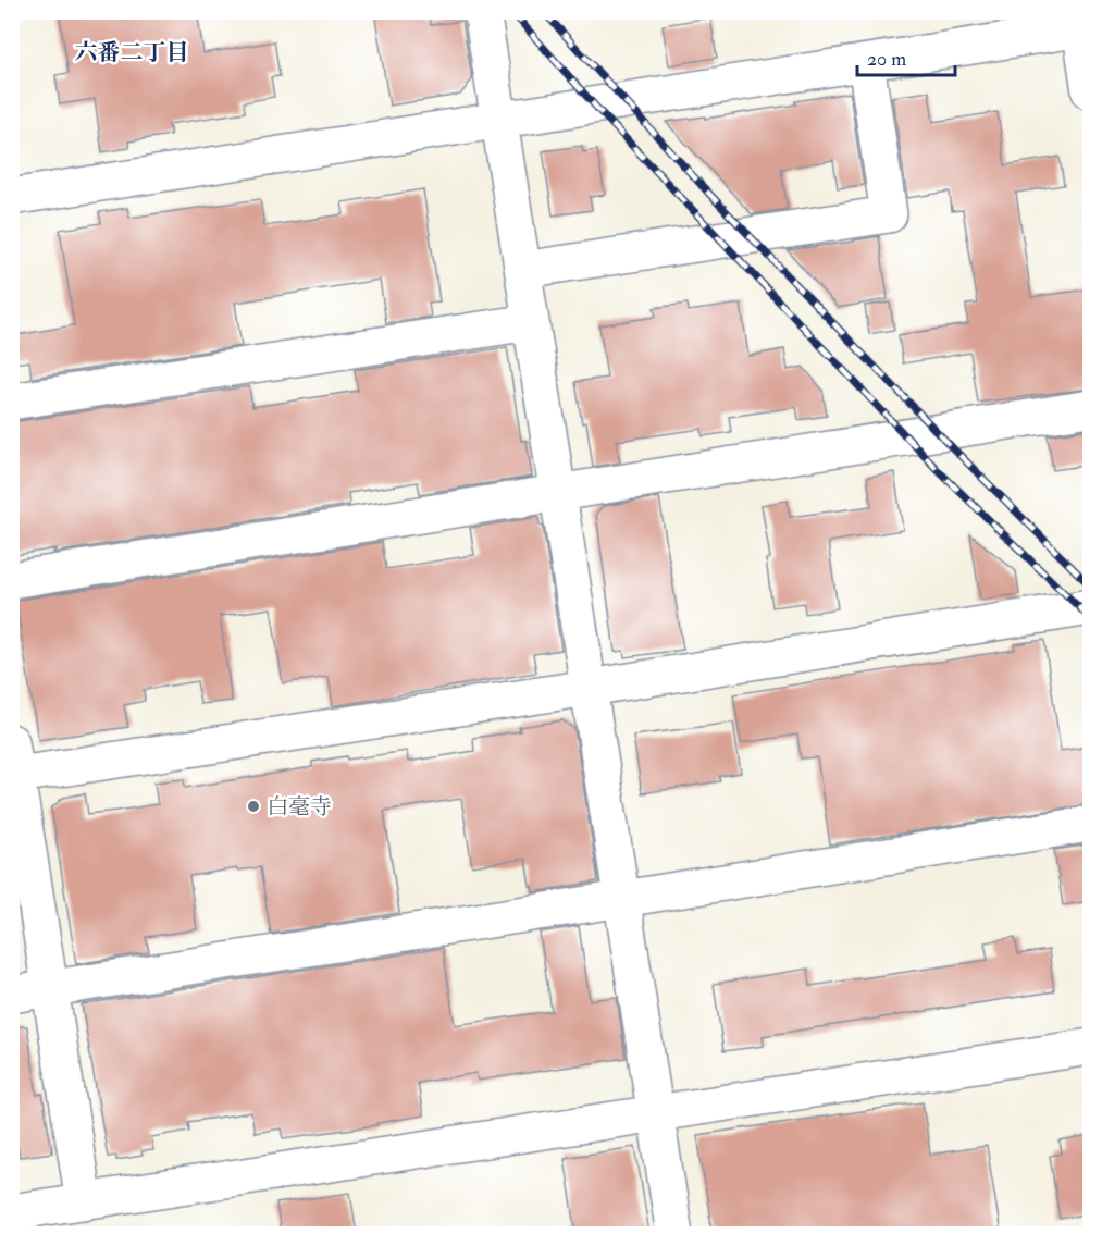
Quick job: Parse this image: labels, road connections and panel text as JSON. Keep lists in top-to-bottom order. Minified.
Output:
{"districts":["六番二丁目"],"places":["白毫寺"],"scale_bar":"20 m"}
